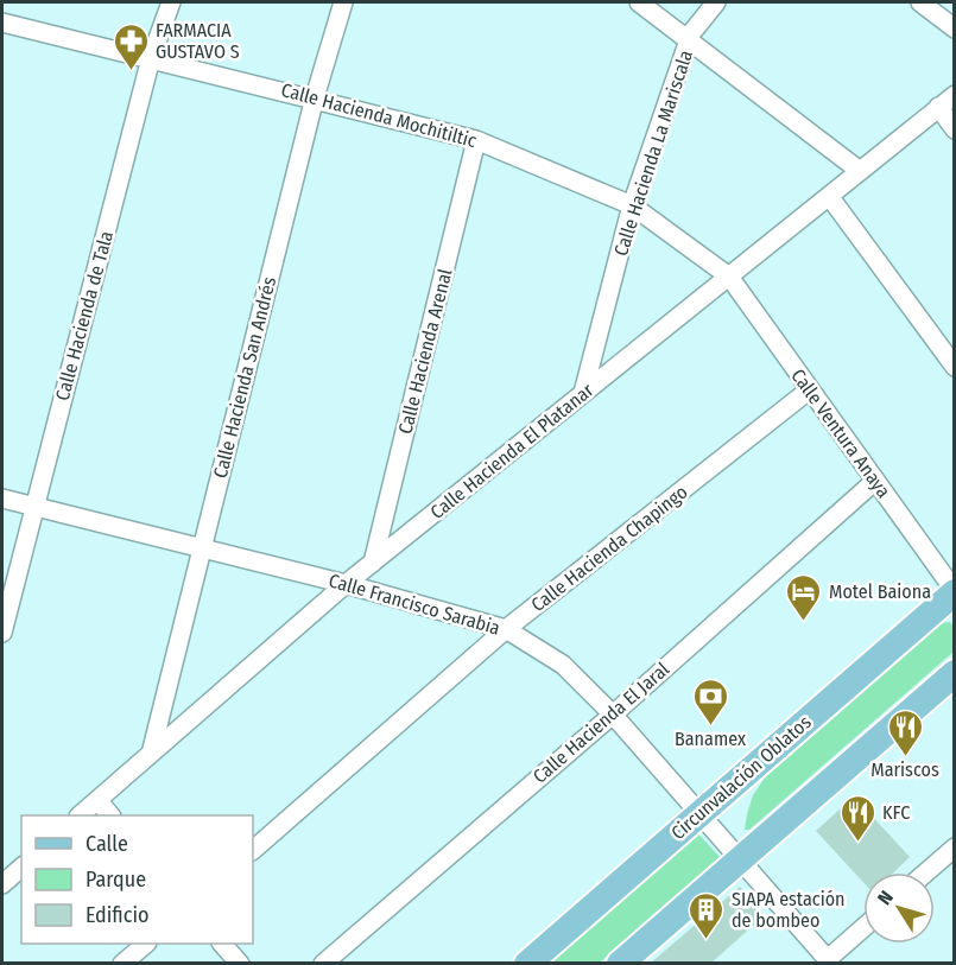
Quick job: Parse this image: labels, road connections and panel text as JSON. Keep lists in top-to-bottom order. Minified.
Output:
{"streets":{"main road":["Circunvalación Oblatos"],"street":["Calle Hacienda Mochitiltic","Calle Hacienda La Mariscala","Calle Hacienda de Tala","Calle Hacienda Arenal","Calle Hacienda San Andrés","Calle Ventura Anaya","Calle Hacienda El Platanar","Calle Hacienda Chapingo","Calle Francisco Sarabia","Calle Hacienda El Jaral"]},"crossings":[["Calle Hacienda Mochitiltic","Calle Hacienda La Mariscala"],["Calle Hacienda Mochitiltic","Calle Hacienda de Tala"],["Calle Hacienda Mochitiltic","Calle Hacienda Arenal"],["Calle Hacienda Mochitiltic","Calle Hacienda San Andrés"],["Calle Hacienda Mochitiltic","Calle Ventura Anaya"],["Calle Hacienda Mochitiltic","Calle Hacienda El Platanar"],["Calle Hacienda La Mariscala","Calle Hacienda El Platanar"],["Calle Hacienda de Tala","Calle Francisco Sarabia"],["Calle Hacienda Arenal","Calle Hacienda El Platanar"],["Calle Hacienda San Andrés","Calle Hacienda El Platanar"],["Calle Hacienda San Andrés","Calle Francisco Sarabia"],["Calle Ventura Anaya","Calle Hacienda El Platanar"],["Calle Ventura Anaya","Calle Hacienda Chapingo"],["Calle Ventura Anaya","Calle Hacienda El Jaral"],["Calle Ventura Anaya","Circunvalación Oblatos"],["Calle Hacienda El Platanar","Calle Francisco Sarabia"],["Calle Hacienda Chapingo","Calle Francisco Sarabia"],["Calle Francisco Sarabia","Calle Hacienda El Jaral"],["Calle Francisco Sarabia","Circunvalación Oblatos"]],"places":{"pharmacy":["FARMACIA GUSTAVO S"],"hotel":["Motel Baiona"],"bank":["Banamex"],"restaurant":["Mariscos","KFC"],"building":["SIAPA estación de bombeo"]},"legend":["Calle","Parque","Edificio"],"north":"top left"}
